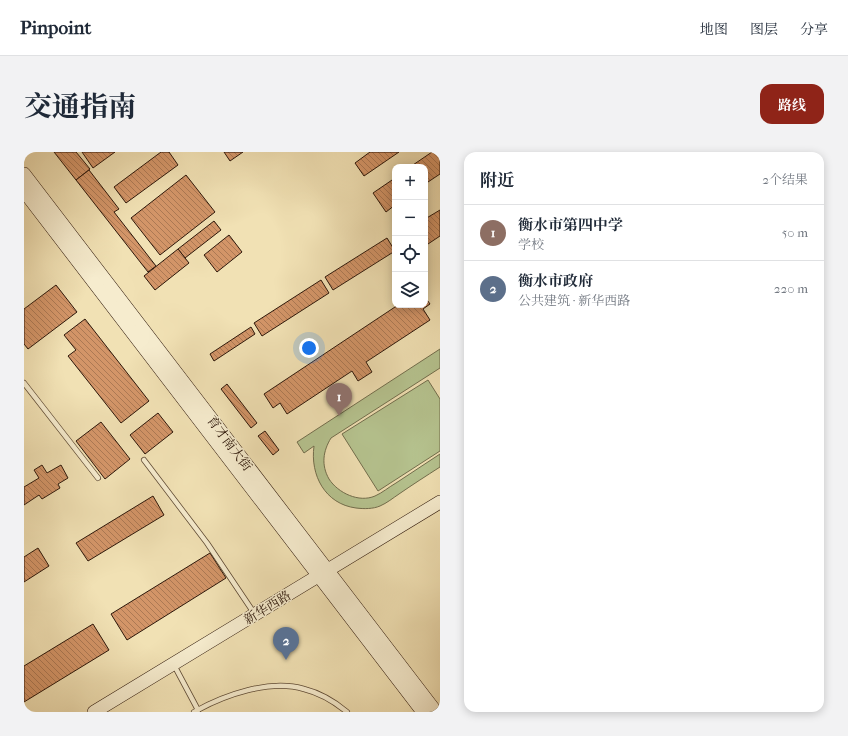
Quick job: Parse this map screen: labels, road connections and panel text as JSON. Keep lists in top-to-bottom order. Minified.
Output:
{"streets":{"main road":["育才南大街","新华西路"]},"crossings":[["育才南大街","新华西路"]],"page":{"header":"Pinpoint","nav":["地图","图层","分享"],"title":"交通指南","buttons":"路线","heading":["附近","2个结果"],"map_buttons":["+","−"],"list":[{"mark":"1","name":"衡水市第四中学","note":"学校","value":"50 m"},{"mark":"2","name":"衡水市政府","note":"公共建筑 · 新华西路","value":"220 m"}],"pins":["1","2"]}}
